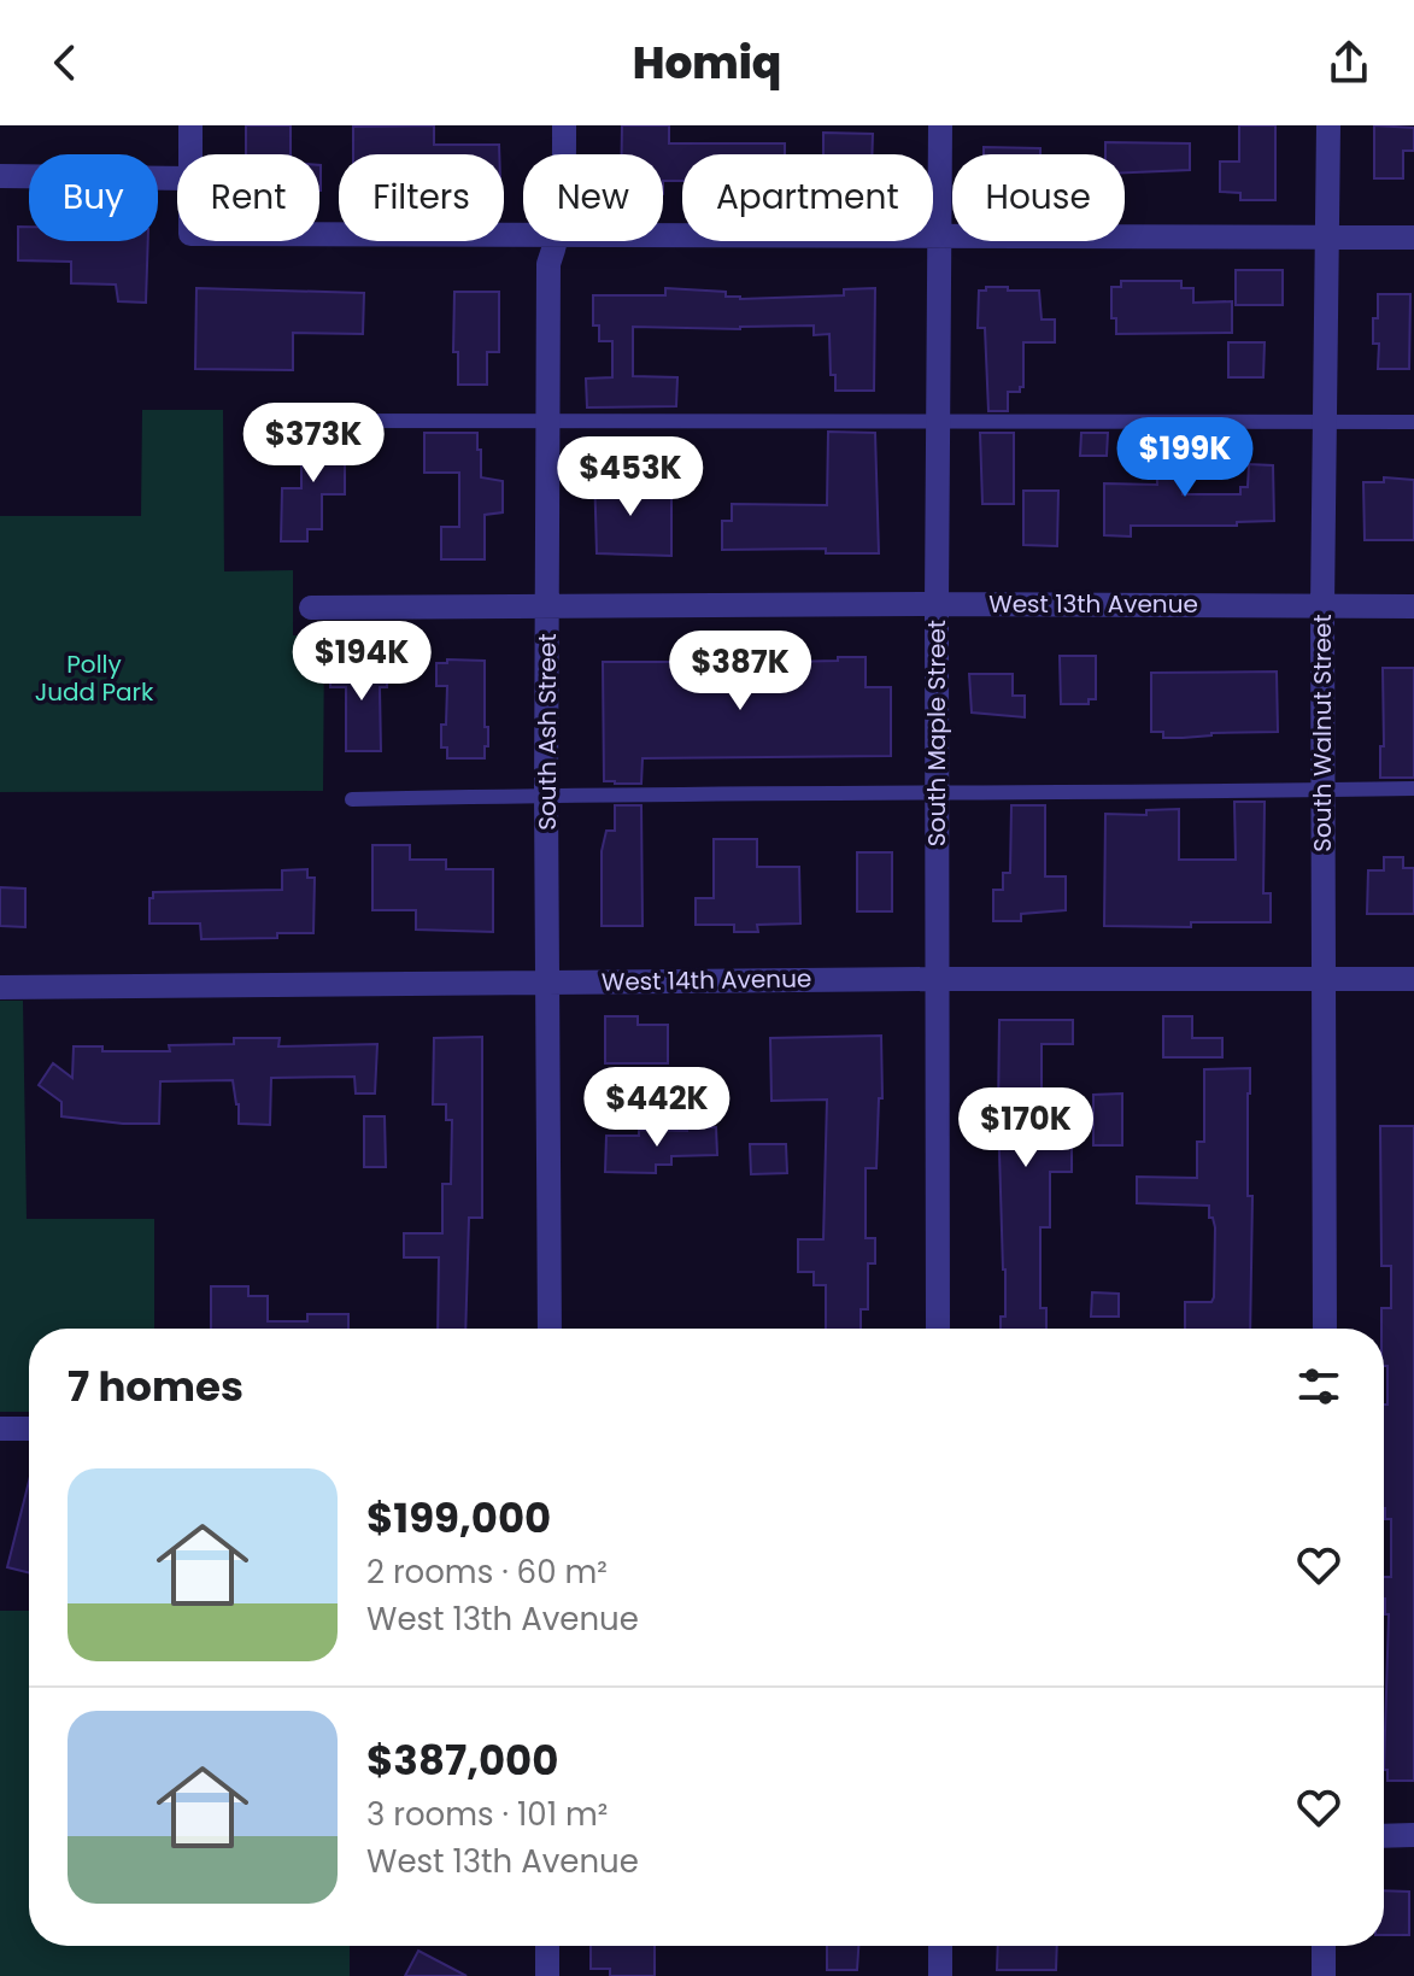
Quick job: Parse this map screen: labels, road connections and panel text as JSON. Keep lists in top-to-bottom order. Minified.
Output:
{"streets":{"street":["West 13th Avenue","South Ash Street","South Maple Street","South Walnut Street","West 14th Avenue"]},"crossings":[["West 13th Avenue","South Ash Street"],["West 13th Avenue","South Maple Street"],["West 13th Avenue","South Walnut Street"],["South Ash Street","West 14th Avenue"],["South Maple Street","West 14th Avenue"],["South Walnut Street","West 14th Avenue"]],"parks":["Polly Judd Park"],"page":{"header":"Homiq","chip":["Buy","Rent","Filters","New","Apartment","House"],"price":["$373K","$199K","$453K","$194K","$387K","$442K","$170K"],"heading":"7 homes","list":[{"name":"$199,000","note":"2 rooms · 60 m² · West 13th Avenue"},{"name":"$387,000","note":"3 rooms · 101 m² · West 13th Avenue"}]}}
